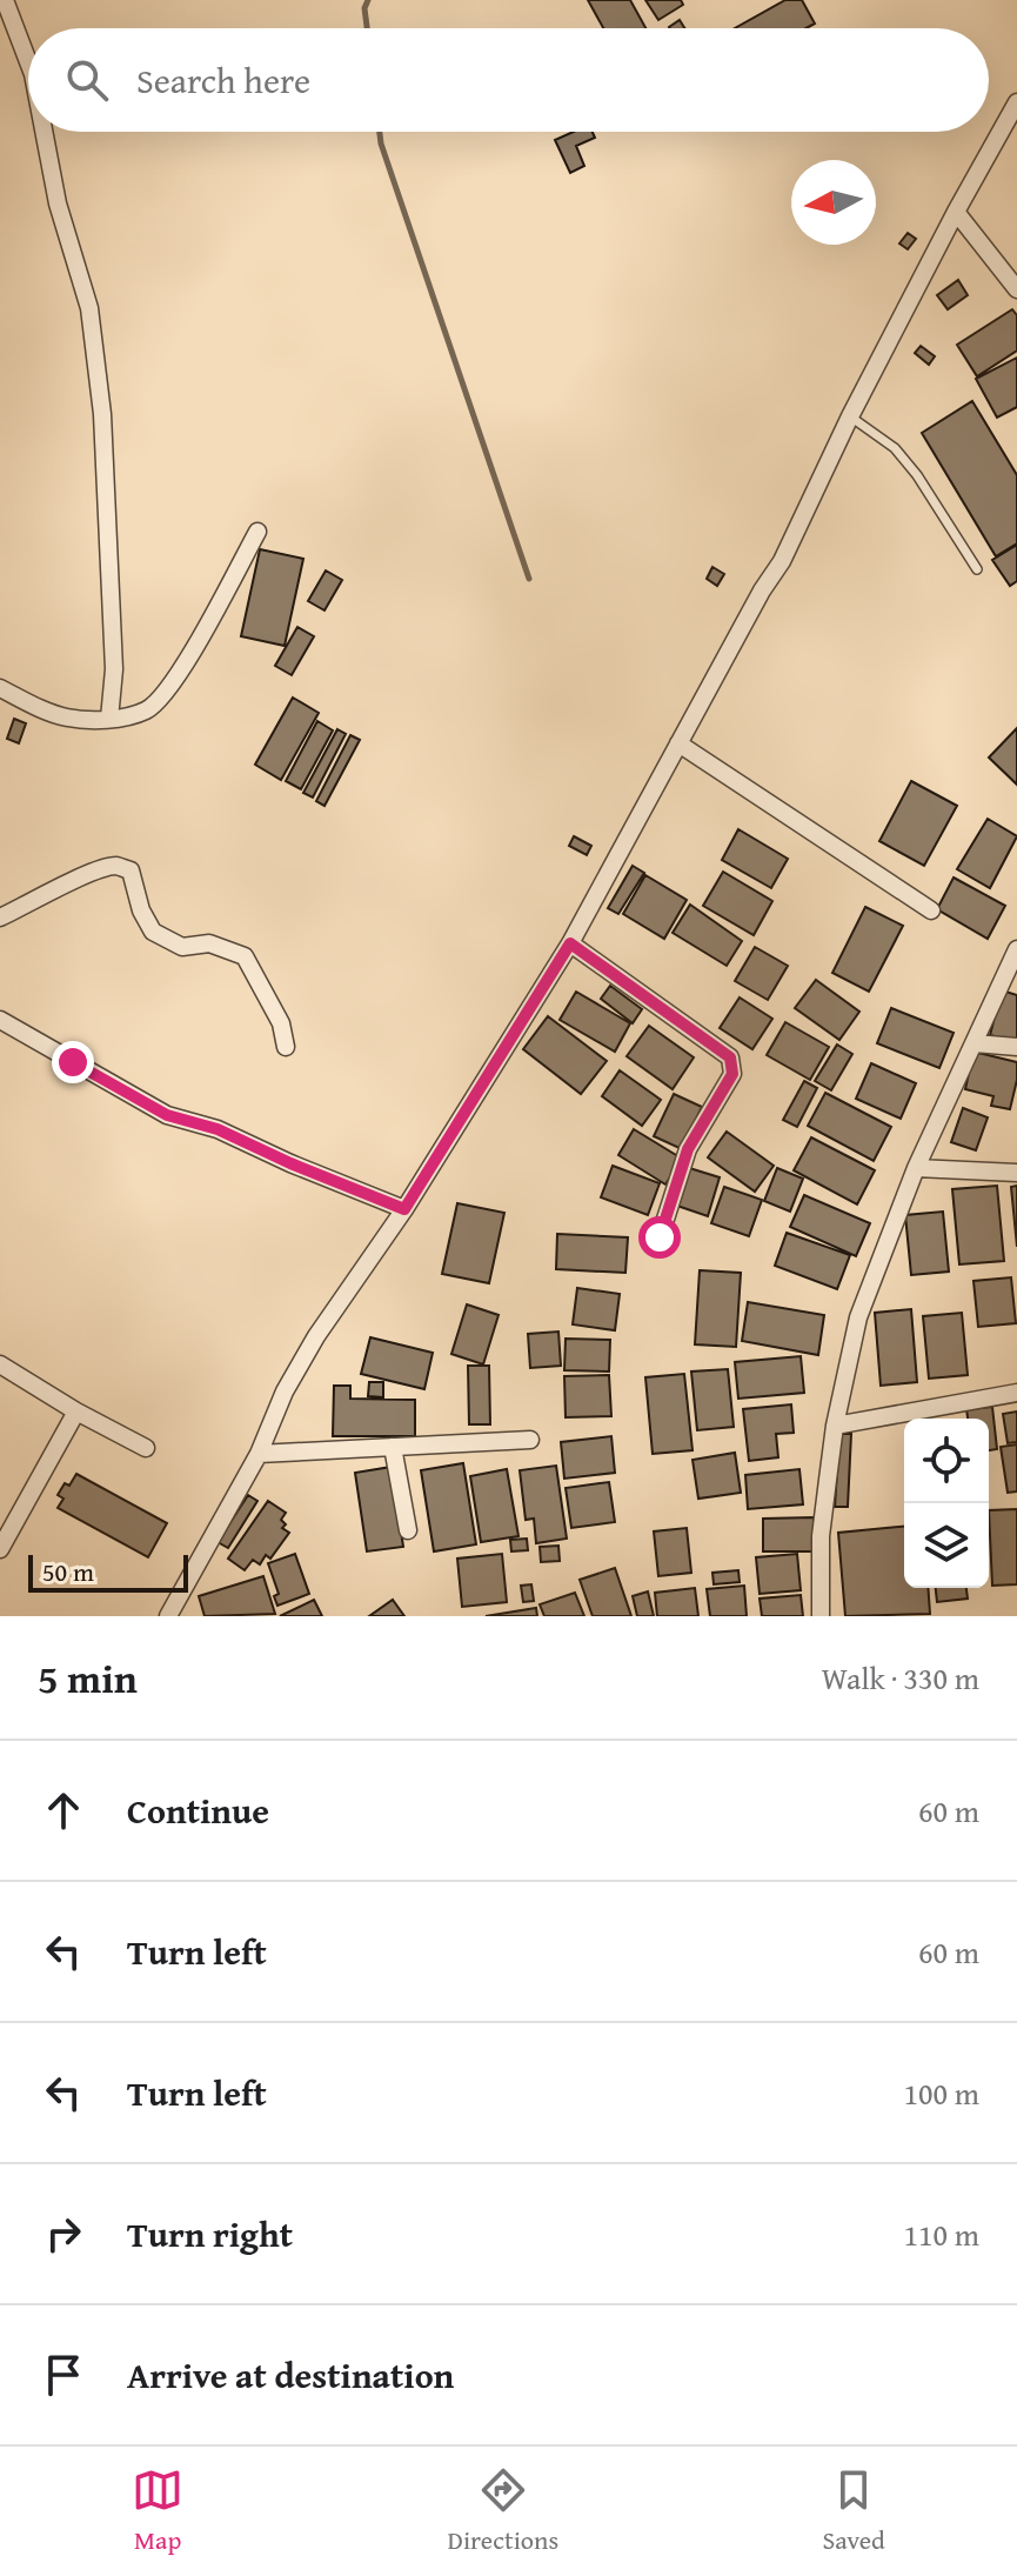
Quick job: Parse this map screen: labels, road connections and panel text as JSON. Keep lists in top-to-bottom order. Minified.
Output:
{"scale_bar":"50 m","north":"left","page":{"search":"Search here","scale":"50 m","heading":["5 min","Walk · 330 m"],"list":[["Continue","60 m"],["Turn left","60 m"],["Turn left","100 m"],["Turn right","110 m"],"Arrive at destination"],"nav":["Map","Directions","Saved"]}}
